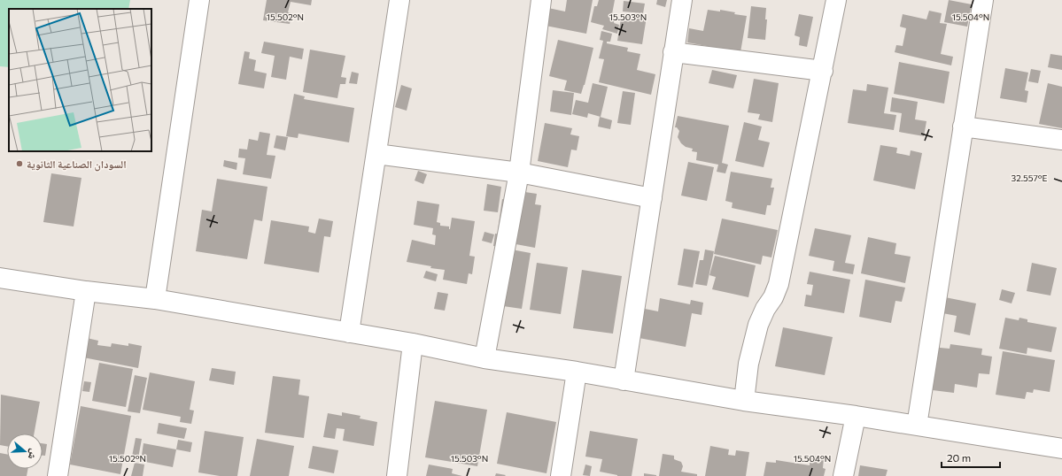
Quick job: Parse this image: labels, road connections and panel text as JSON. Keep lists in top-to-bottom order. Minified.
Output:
{"places":["السودان الصناعية الثانوية"],"scale_bar":"20 m","north":"right","coordinates":["15.502°N","15.503°N","15.504°N","32.557°E"]}
